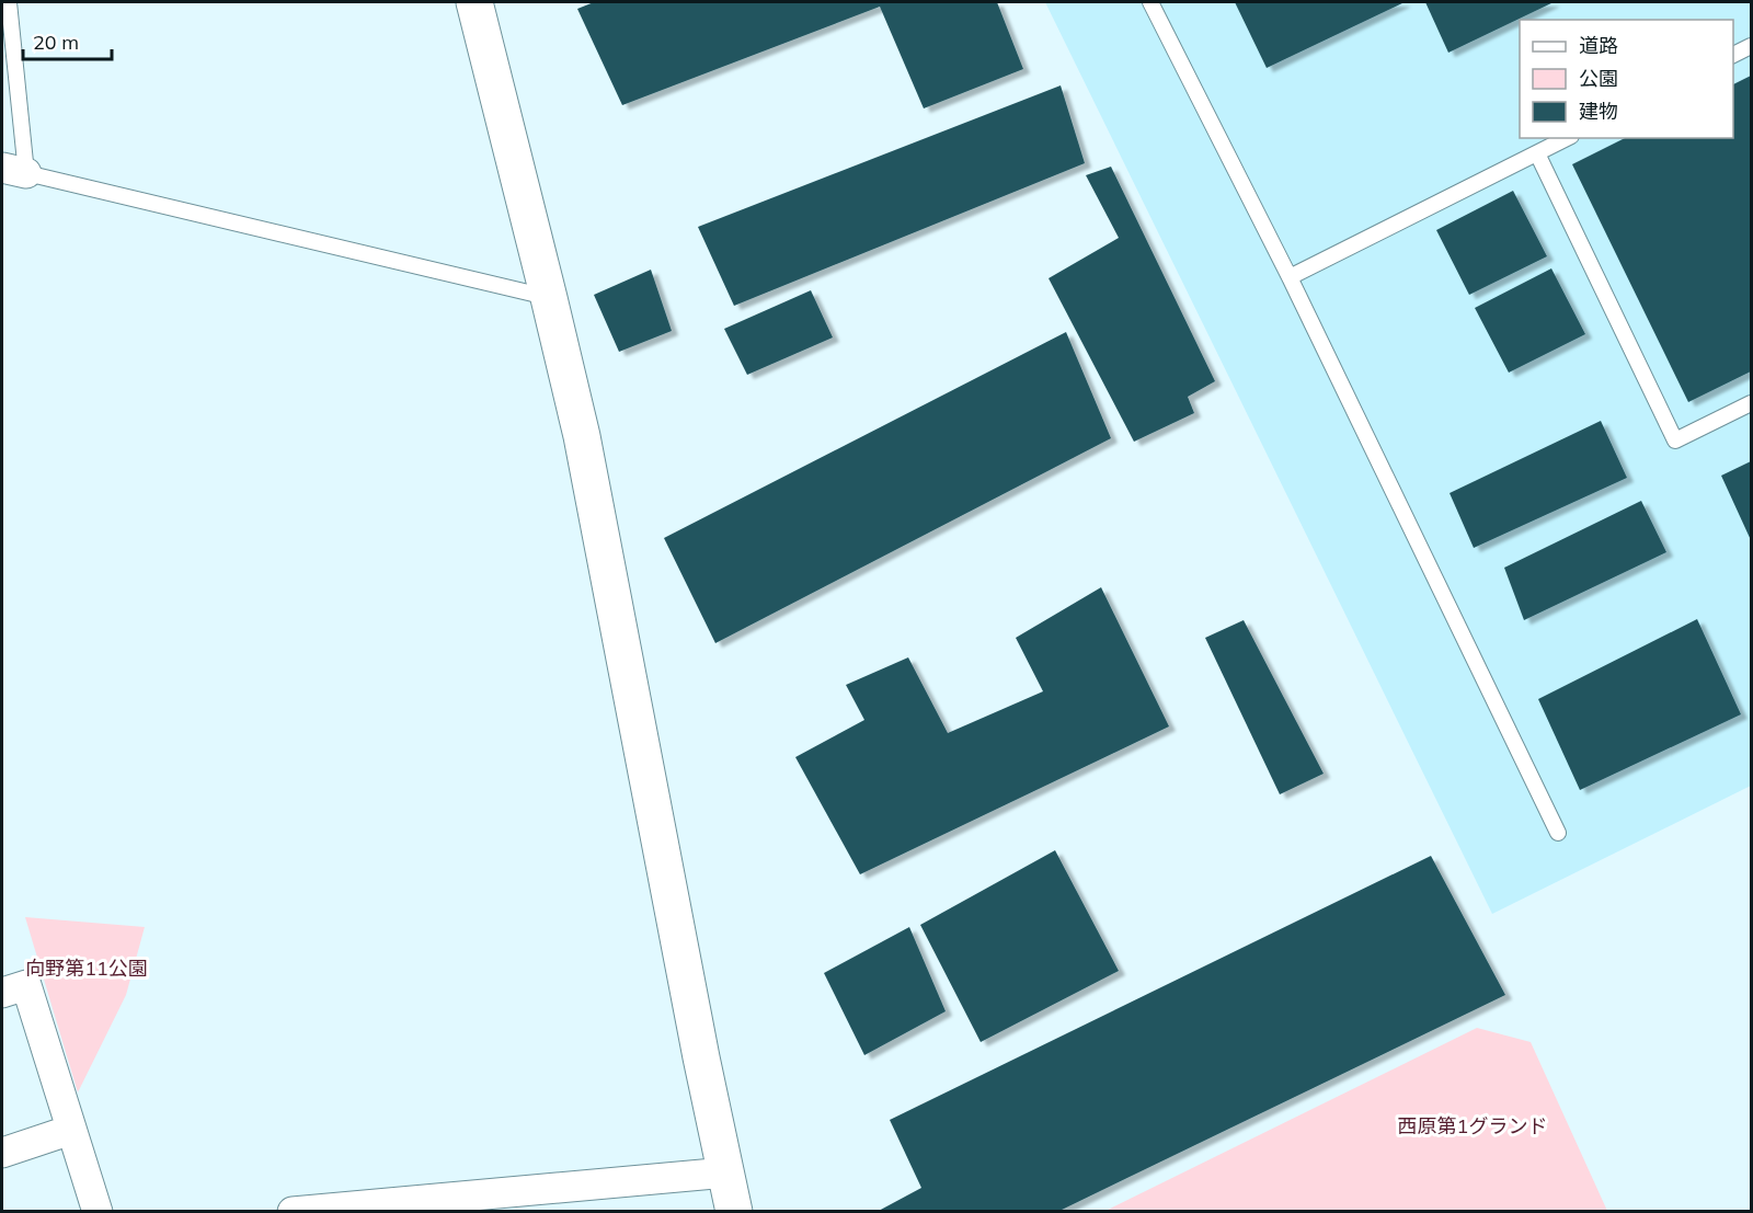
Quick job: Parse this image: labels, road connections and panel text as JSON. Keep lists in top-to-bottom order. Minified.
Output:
{"parks":["向野第11公園","西原第1グランド"],"legend":["道路","公園","建物"],"scale_bar":"20 m"}
